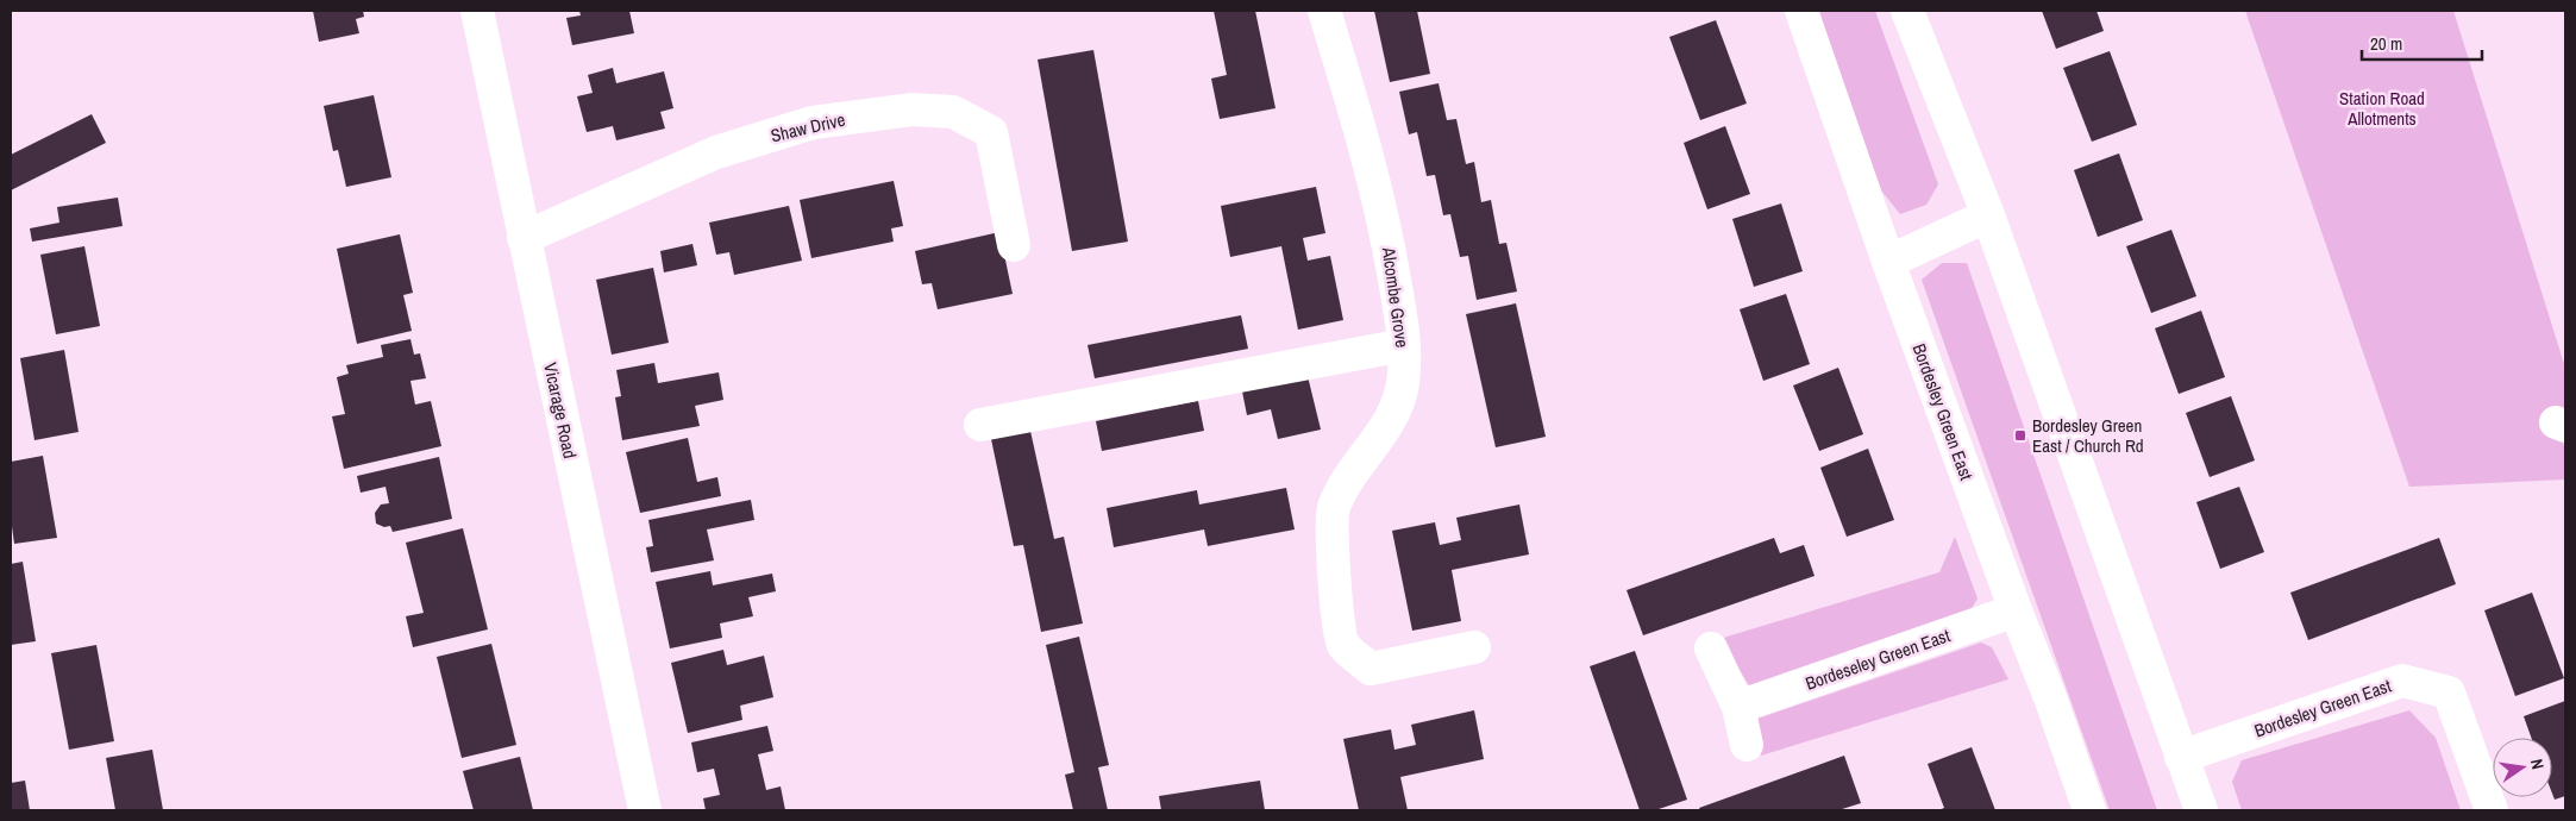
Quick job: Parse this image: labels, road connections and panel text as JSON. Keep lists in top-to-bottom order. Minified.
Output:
{"streets":{"street":["Shaw Drive","Alcombe Grove","Vicarage Road","Bordesley Green East","Bordeseley Green East"]},"crossings":[["Shaw Drive","Vicarage Road"],["Bordesley Green East","Bordeseley Green East"]],"parks":["Station Road Allotments"],"places":{"transit":["Bordesley Green East / Church Rd"]},"scale_bar":"20 m","north":"right"}
